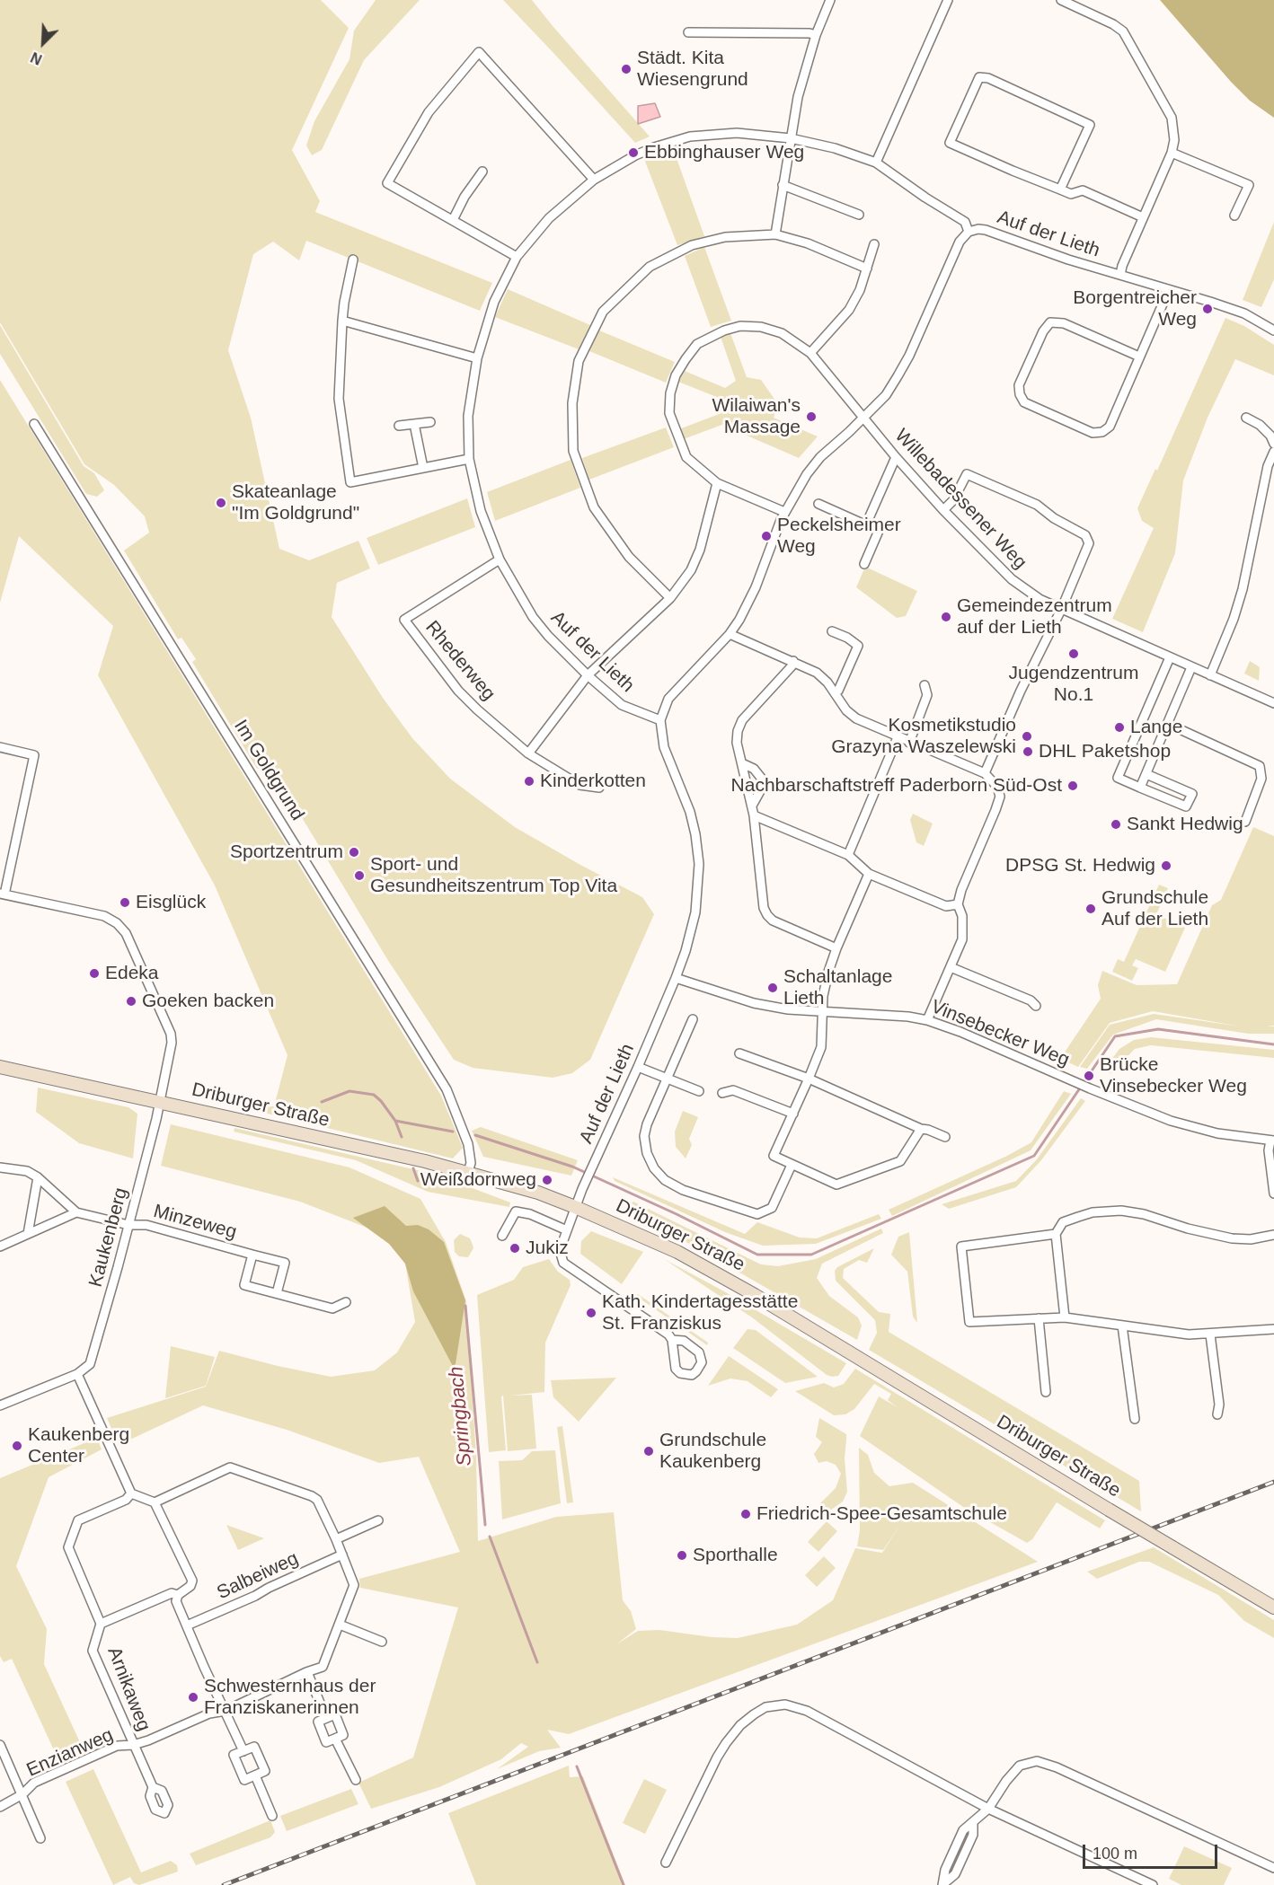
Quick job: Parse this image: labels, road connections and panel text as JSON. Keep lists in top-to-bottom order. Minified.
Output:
{"streets":{"main road":["Driburger Straße"],"street":["Auf der Lieth","Willebadessener Weg","Rhederweg","Im Goldgrund","Vinsebecker Weg","Minzeweg","Kaukenberg","Salbeiweg","Arnikaweg","Enzianweg"]},"crossings":[["Auf der Lieth","Rhederweg"],["Auf der Lieth","Vinsebecker Weg"],["Auf der Lieth","Driburger Straße"],["Im Goldgrund","Driburger Straße"],["Driburger Straße","Kaukenberg"],["Minzeweg","Kaukenberg"],["Salbeiweg","Arnikaweg"],["Arnikaweg","Enzianweg"]],"water":["Springbach"],"places":["Städt. Kita Wiesengrund","Ebbinghauser Weg","Borgentreicher Weg","Wilaiwan's Massage","Skateanlage \"Im Goldgrund\"","Peckelsheimer Weg","Gemeindezentrum auf der Lieth","Jugendzentrum No.1","Lange","Kosmetikstudio Grazyna Waszelewski","DHL Paketshop","Kinderkotten","Nachbarschaftstreff Paderborn Süd-Ost","Sankt Hedwig","Sportzentrum","DPSG St. Hedwig","Sport- und Gesundheitszentrum Top Vita","Eisglück","Grundschule Auf der Lieth","Edeka","Schaltanlage Lieth","Goeken backen","Brücke Vinsebecker Weg","Weißdornweg","Jukiz","Kath. Kindertagesstätte St. Franziskus","Kaukenberg Center","Grundschule Kaukenberg","Friedrich-Spee-Gesamtschule","Sporthalle","Schwesternhaus der Franziskanerinnen"],"scale_bar":"100 m","north":"bottom left"}
